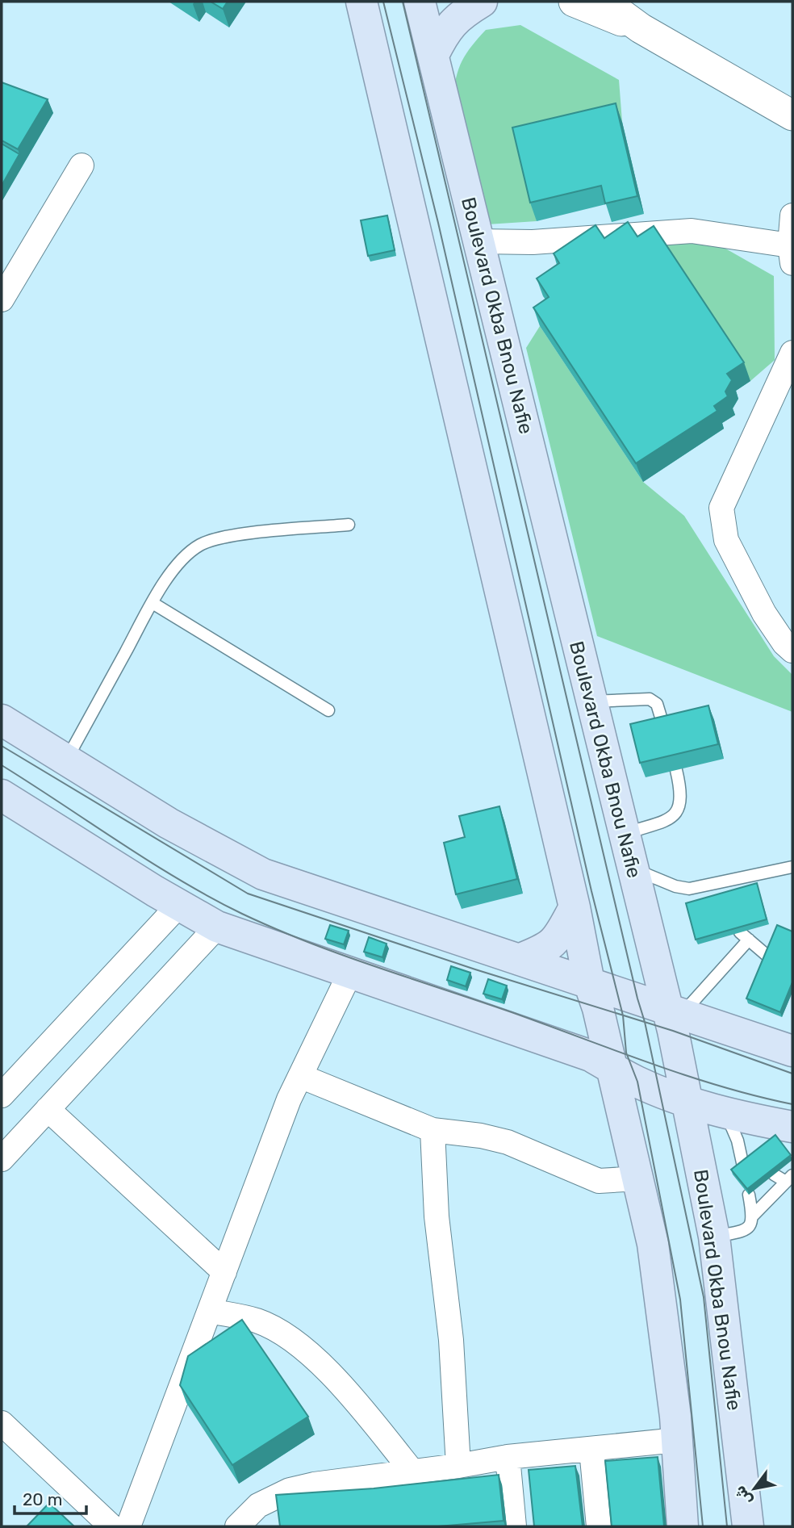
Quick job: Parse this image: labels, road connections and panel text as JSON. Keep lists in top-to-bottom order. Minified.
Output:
{"streets":{"main road":["Boulevard Okba Bnou Nafie"]},"scale_bar":"20 m","north":"bottom left"}
